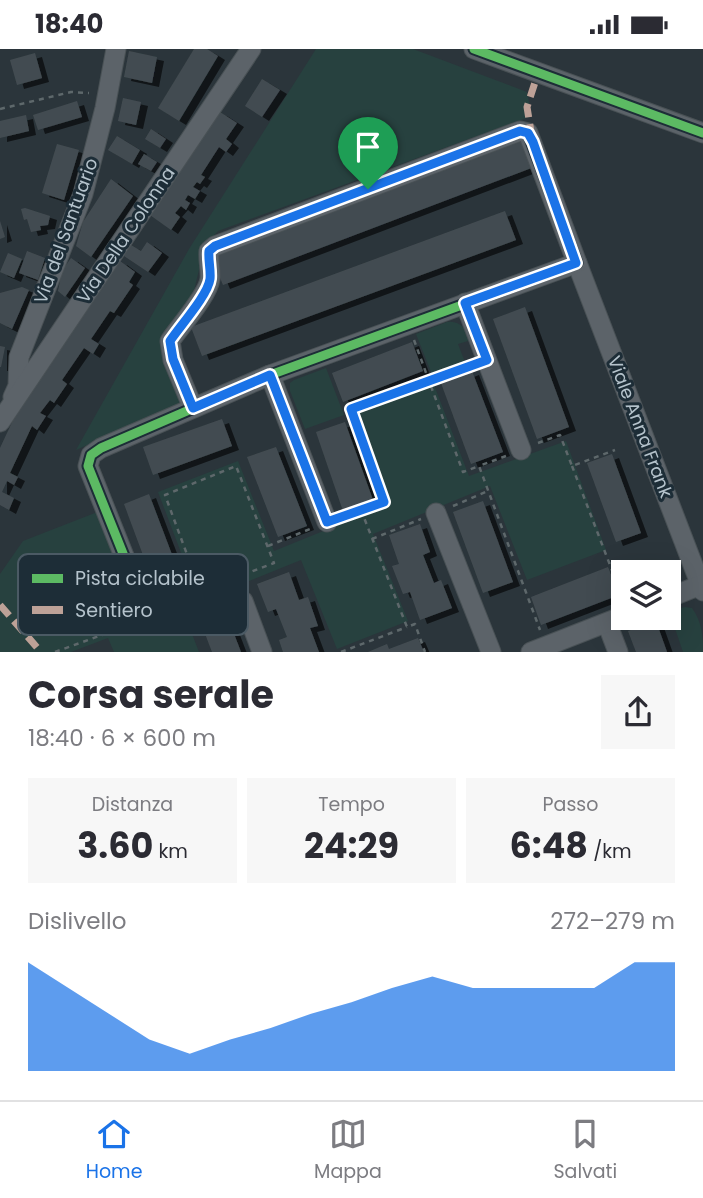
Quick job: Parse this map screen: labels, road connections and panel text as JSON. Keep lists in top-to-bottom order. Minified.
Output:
{"streets":{"street":["Via del Santuario","Via Della Colonna","Viale Anna Frank"]},"crossings":[["Via del Santuario","Via Della Colonna"]],"legend":["Pista ciclabile","Sentiero"],"page":{"status":"18:40","heading":["Corsa serale","18:40 · 6 × 600 m"],"stats":[["Distanza","3.60 km"],["Tempo","24:29"],["Passo","6:48 /km"]],"chart":["Dislivello","272–279 m"],"tabs":["Home","Mappa","Salvati"]}}
